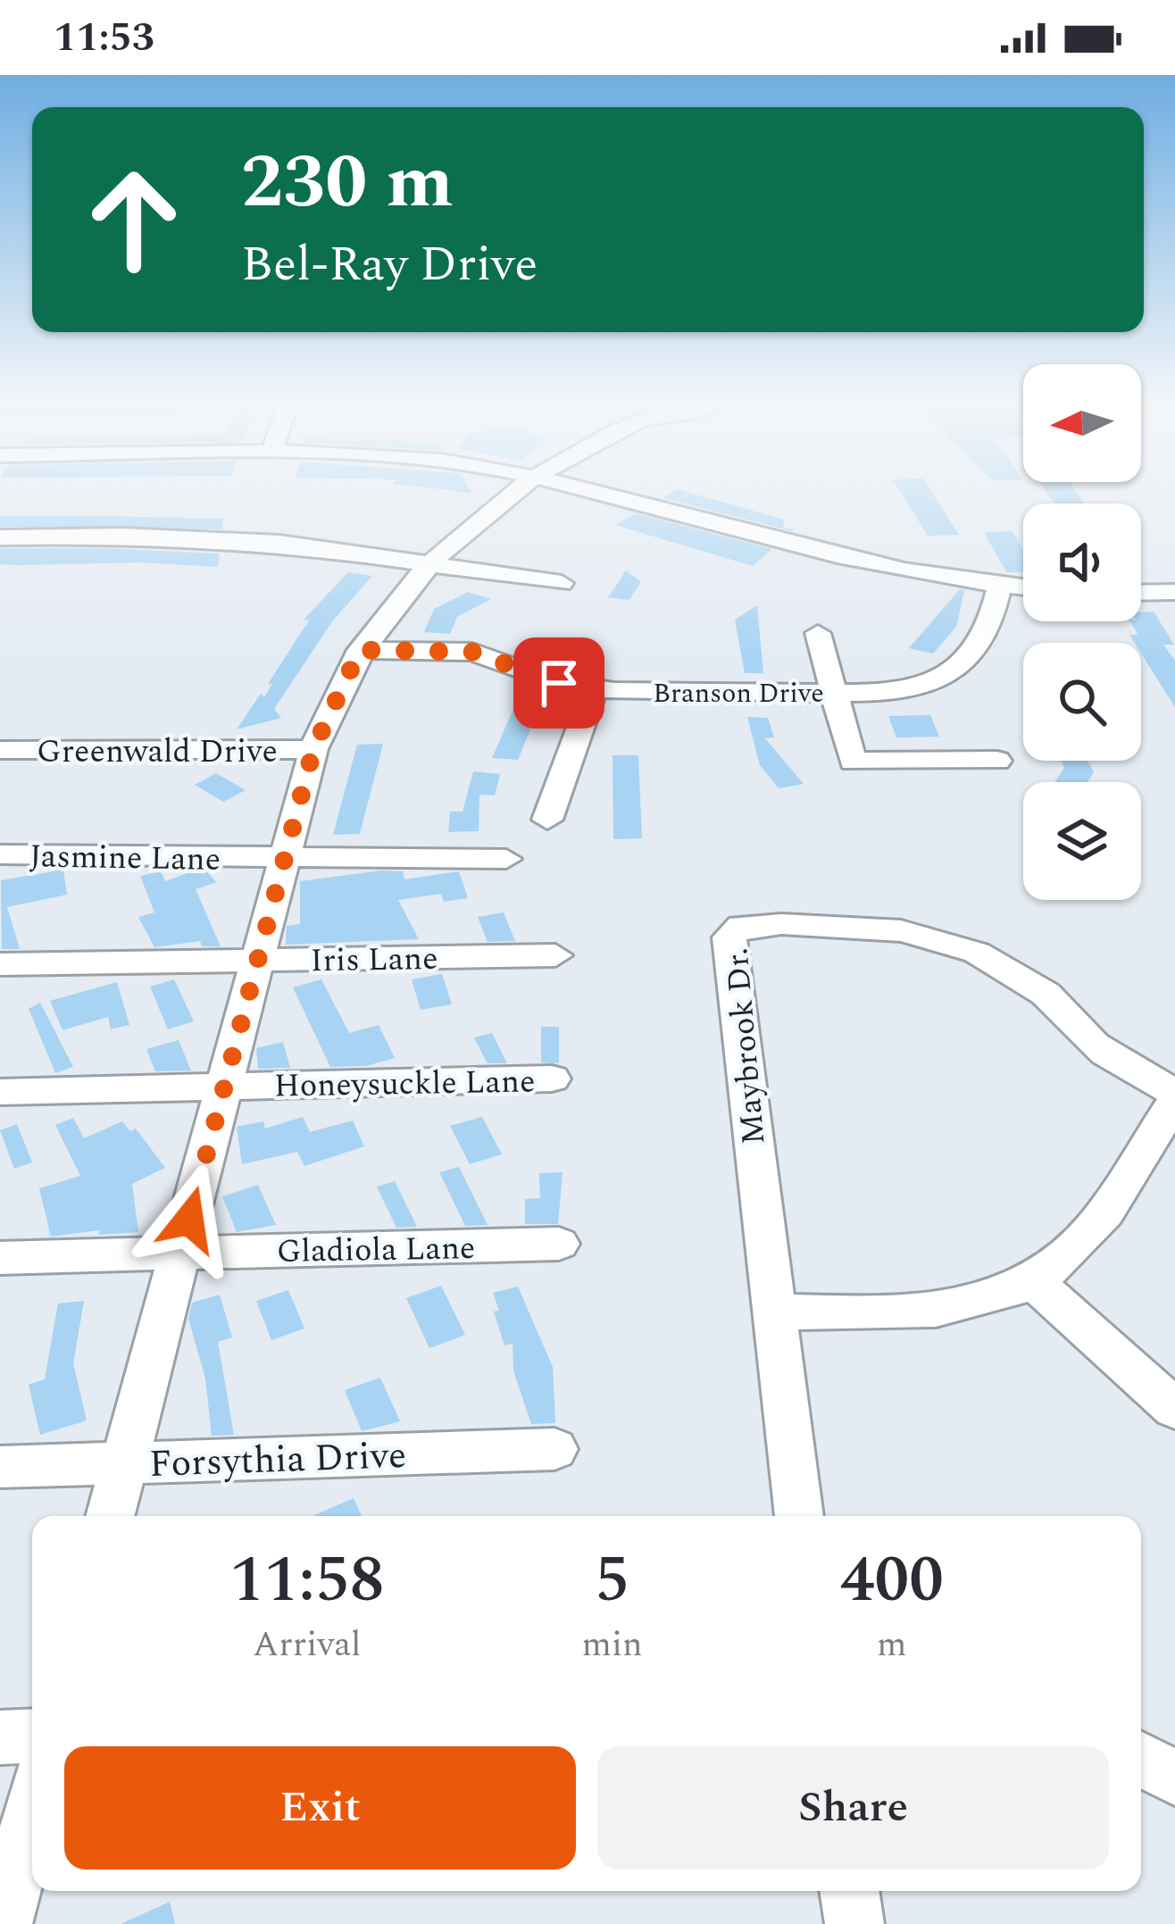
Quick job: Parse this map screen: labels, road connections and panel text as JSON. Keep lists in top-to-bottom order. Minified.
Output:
{"streets":{"street":["Branson Drive","Greenwald Drive","Jasmine Lane","Iris Lane","Maybrook Dr.","Honeysuckle Lane","Gladiola Lane","Forsythia Drive"]},"north":"left","page":{"status":"11:53","turn":["230 m","Bel-Ray Drive"],"eta":["11:58","Arrival","5","min","400","m"],"buttons":["Exit","Share"]}}
